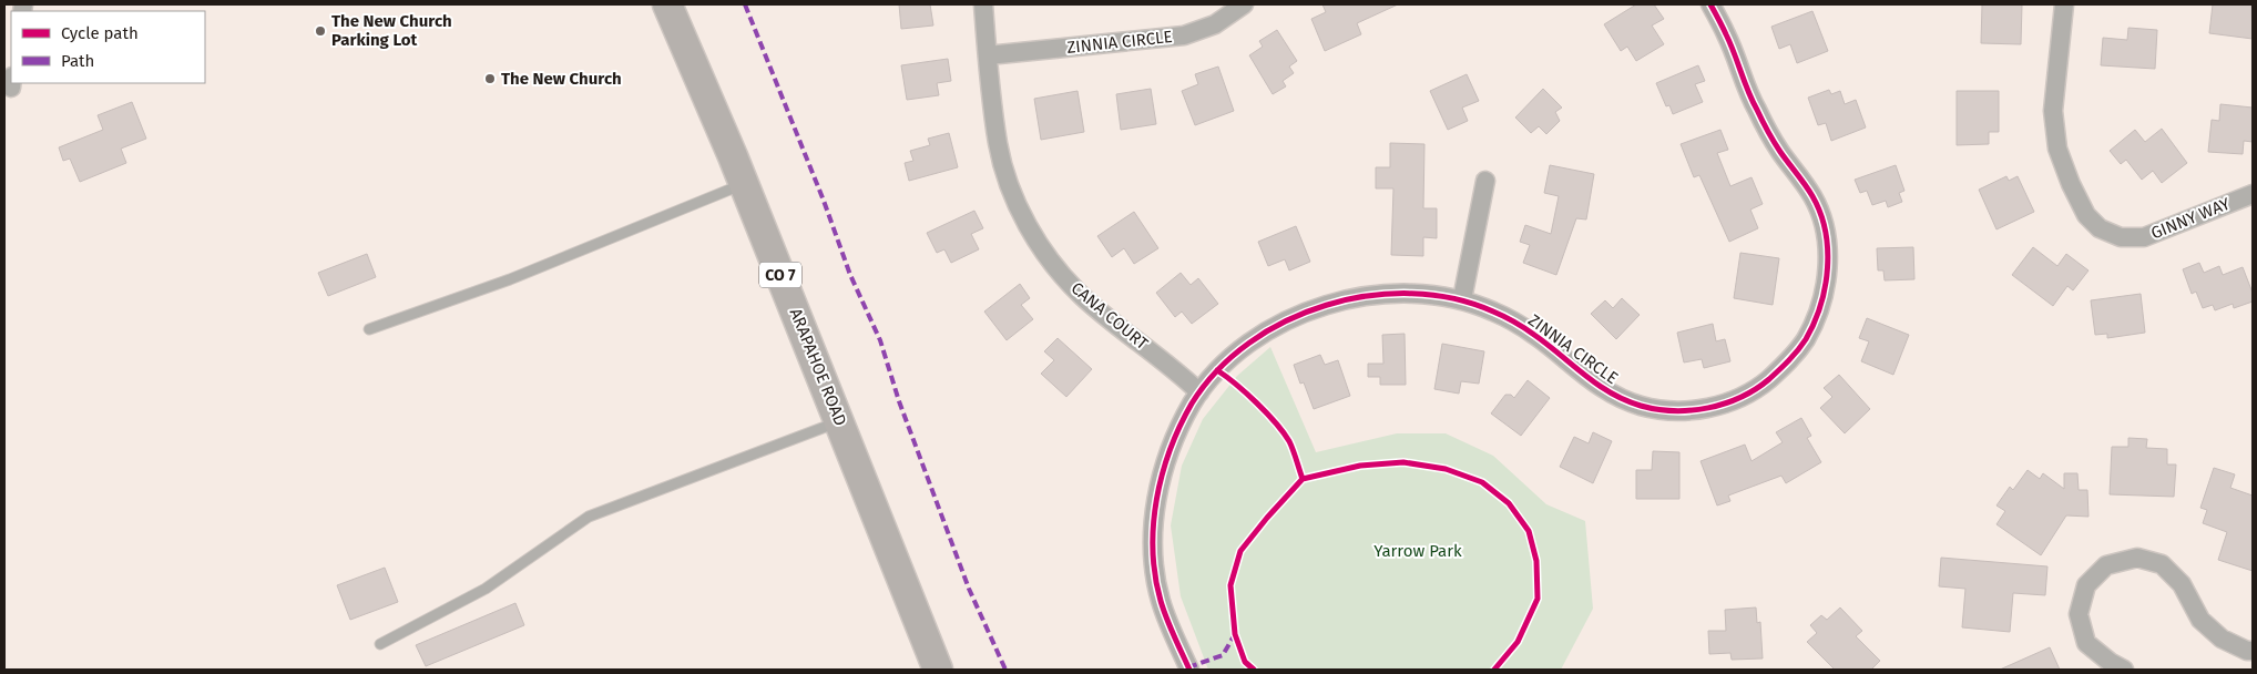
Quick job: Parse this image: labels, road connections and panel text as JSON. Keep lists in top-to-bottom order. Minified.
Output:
{"streets":{"main road":["CO 7","ARAPAHOE ROAD"],"street":["ZINNIA CIRCLE","GINNY WAY","CANA COURT"]},"crossings":[["ZINNIA CIRCLE","CANA COURT"]],"parks":["Yarrow Park"],"places":["The New Church Parking Lot","The New Church"],"legend":["Cycle path","Path"]}
